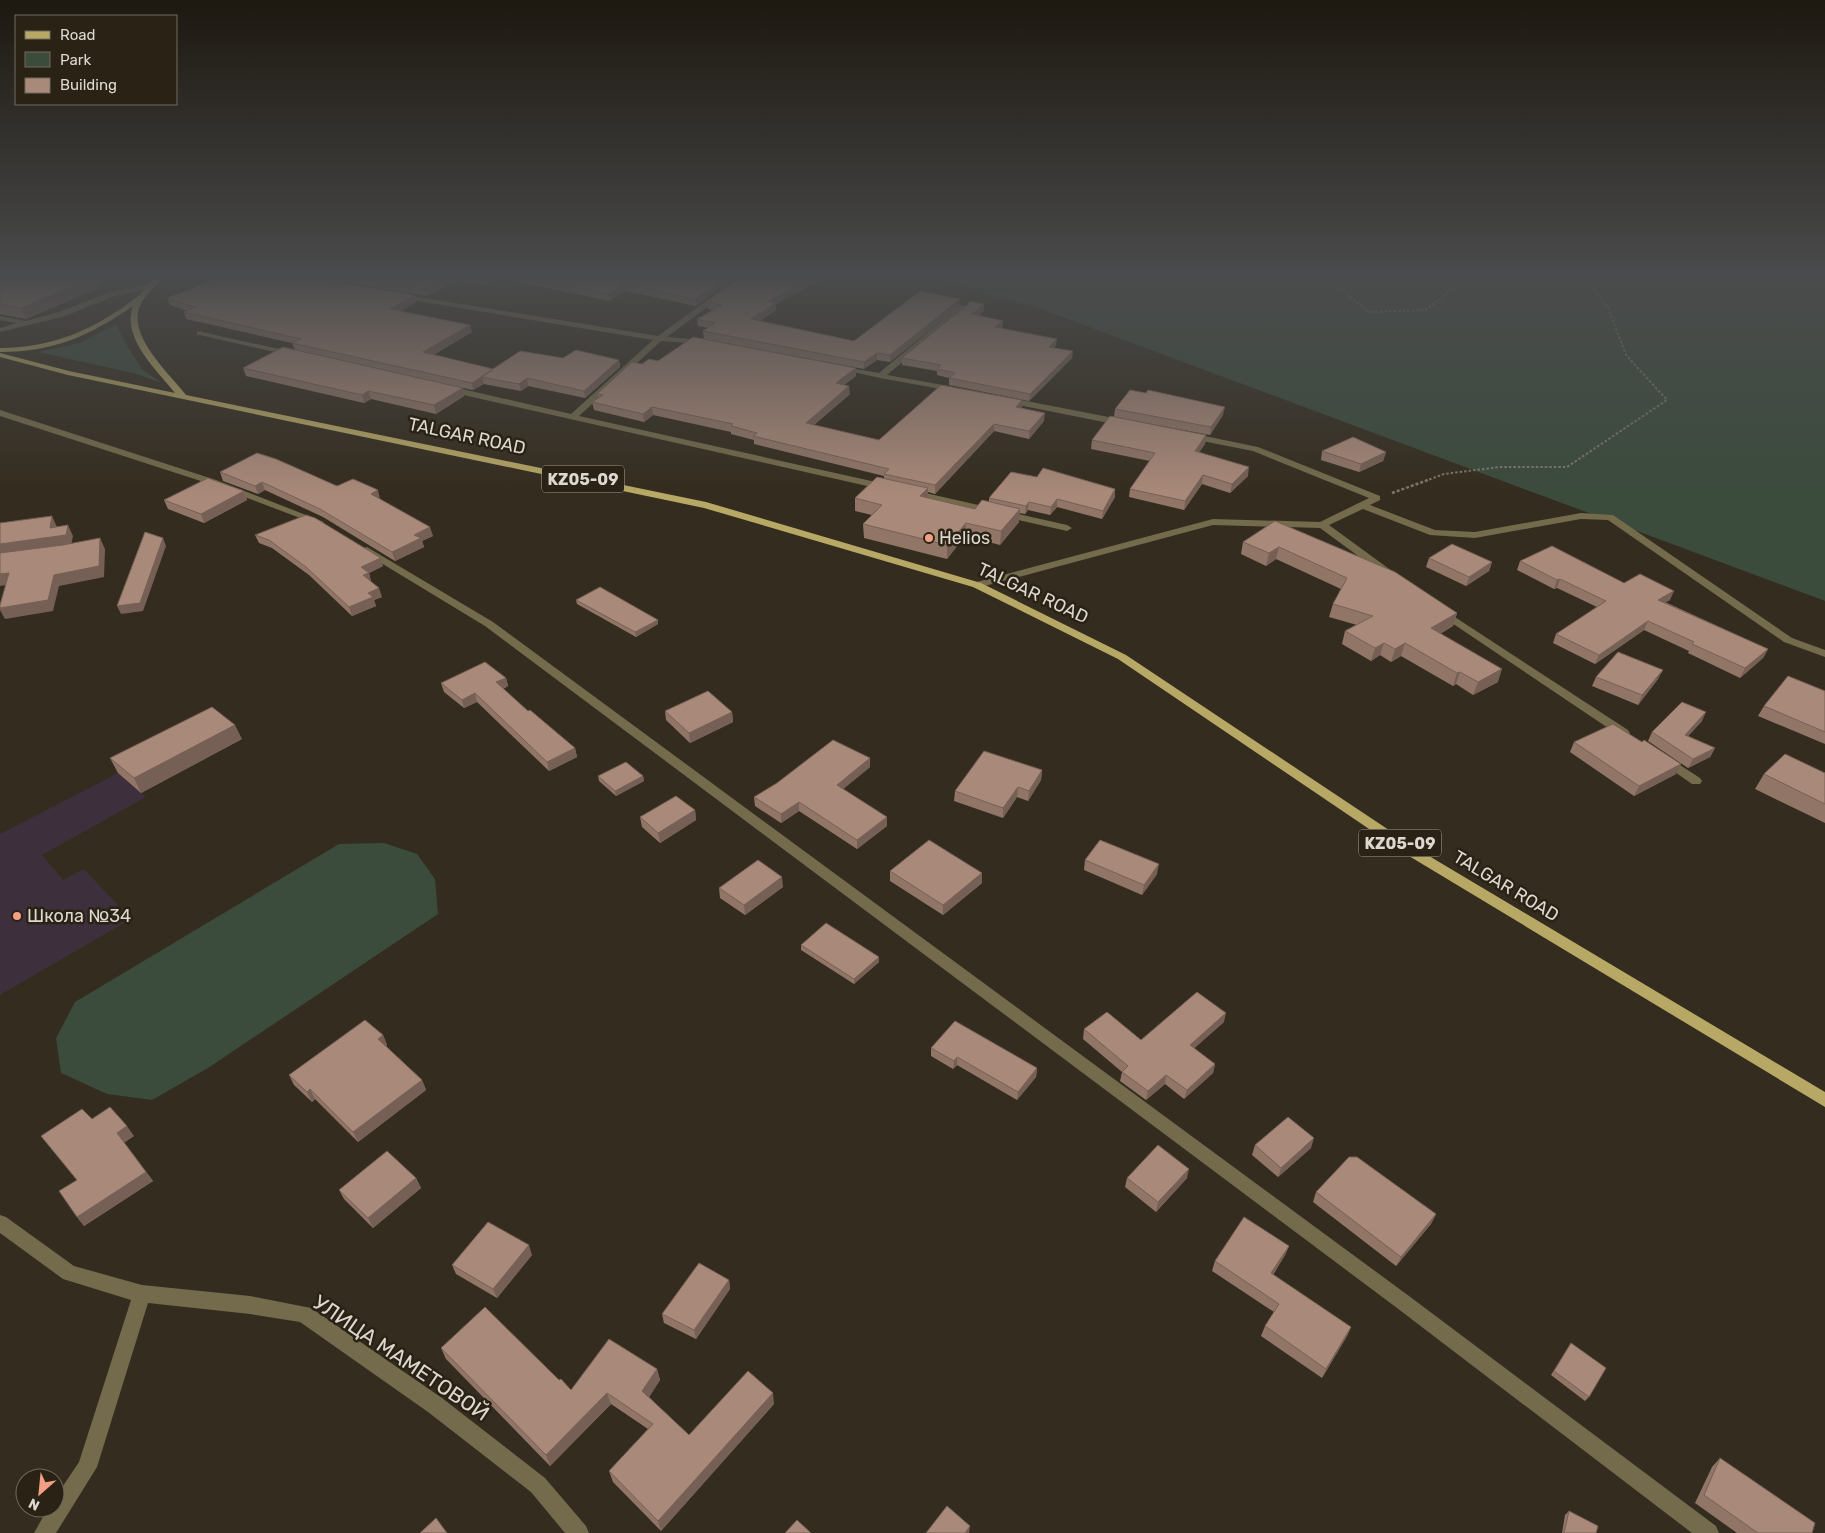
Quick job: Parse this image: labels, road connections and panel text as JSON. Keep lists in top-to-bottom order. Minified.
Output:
{"streets":{"main road":["TALGAR ROAD","KZ05-09"],"street":["УЛИЦА МАМЕТОВОЙ"]},"places":["Helios","Школа №34"],"legend":["Road","Park","Building"],"north":"bottom left"}
